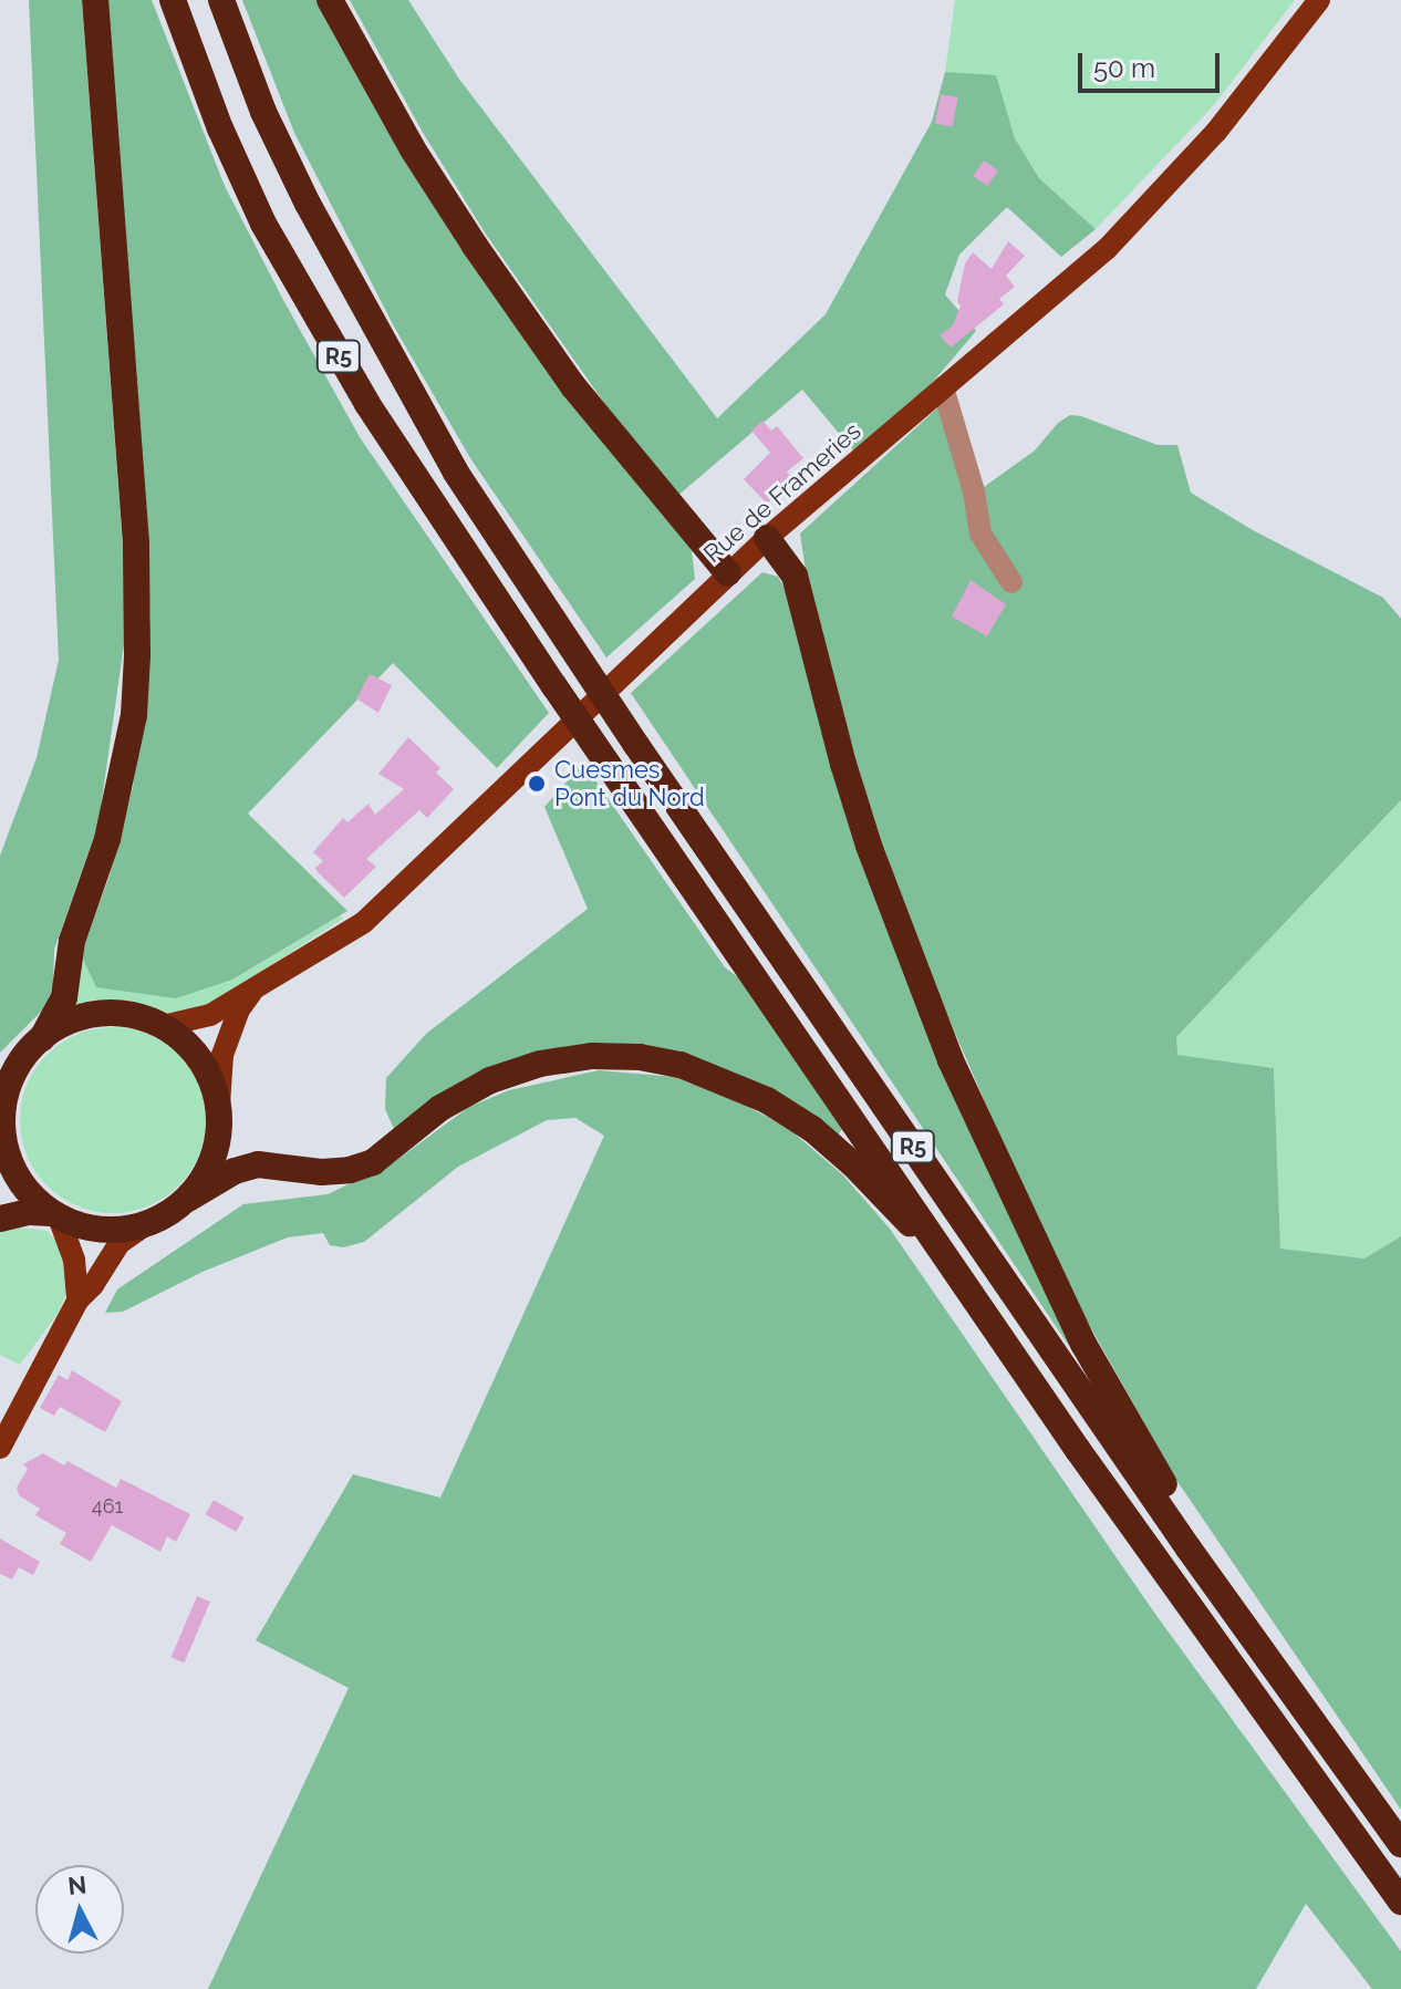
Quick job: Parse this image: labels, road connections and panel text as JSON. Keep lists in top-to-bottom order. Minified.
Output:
{"streets":{"highway":["R5"],"main road":["Rue de Frameries"]},"places":["Cuesmes Pont du Nord"],"house_numbers":["461"],"scale_bar":"50 m","north":"top"}
